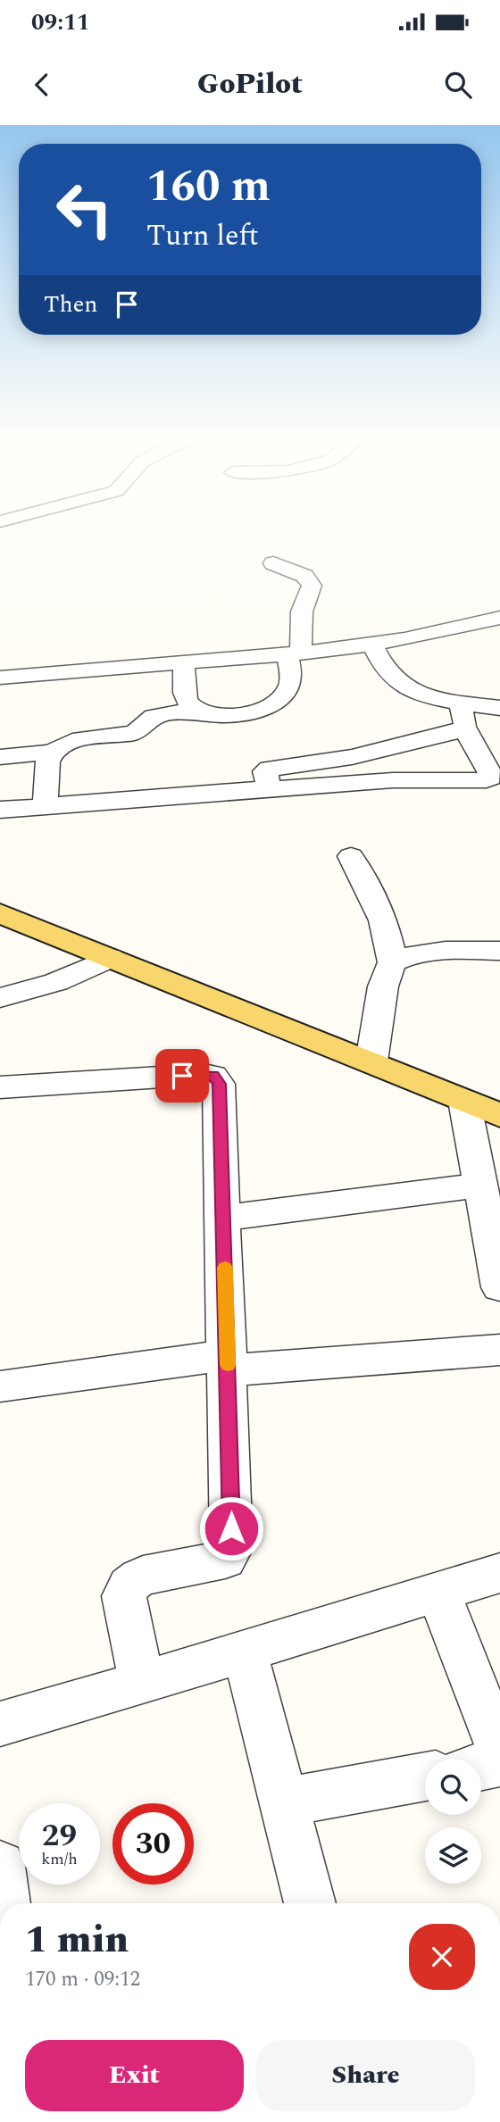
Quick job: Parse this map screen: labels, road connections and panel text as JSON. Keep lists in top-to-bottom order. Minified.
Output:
{"page":{"status":"09:11","header":"GoPilot","turn":["160 m","Turn left"],"then":"Then","speed":"29 km/h","limit":"30","heading":["1 min","170 m · 09:12"],"buttons":["Exit","Share"]}}
